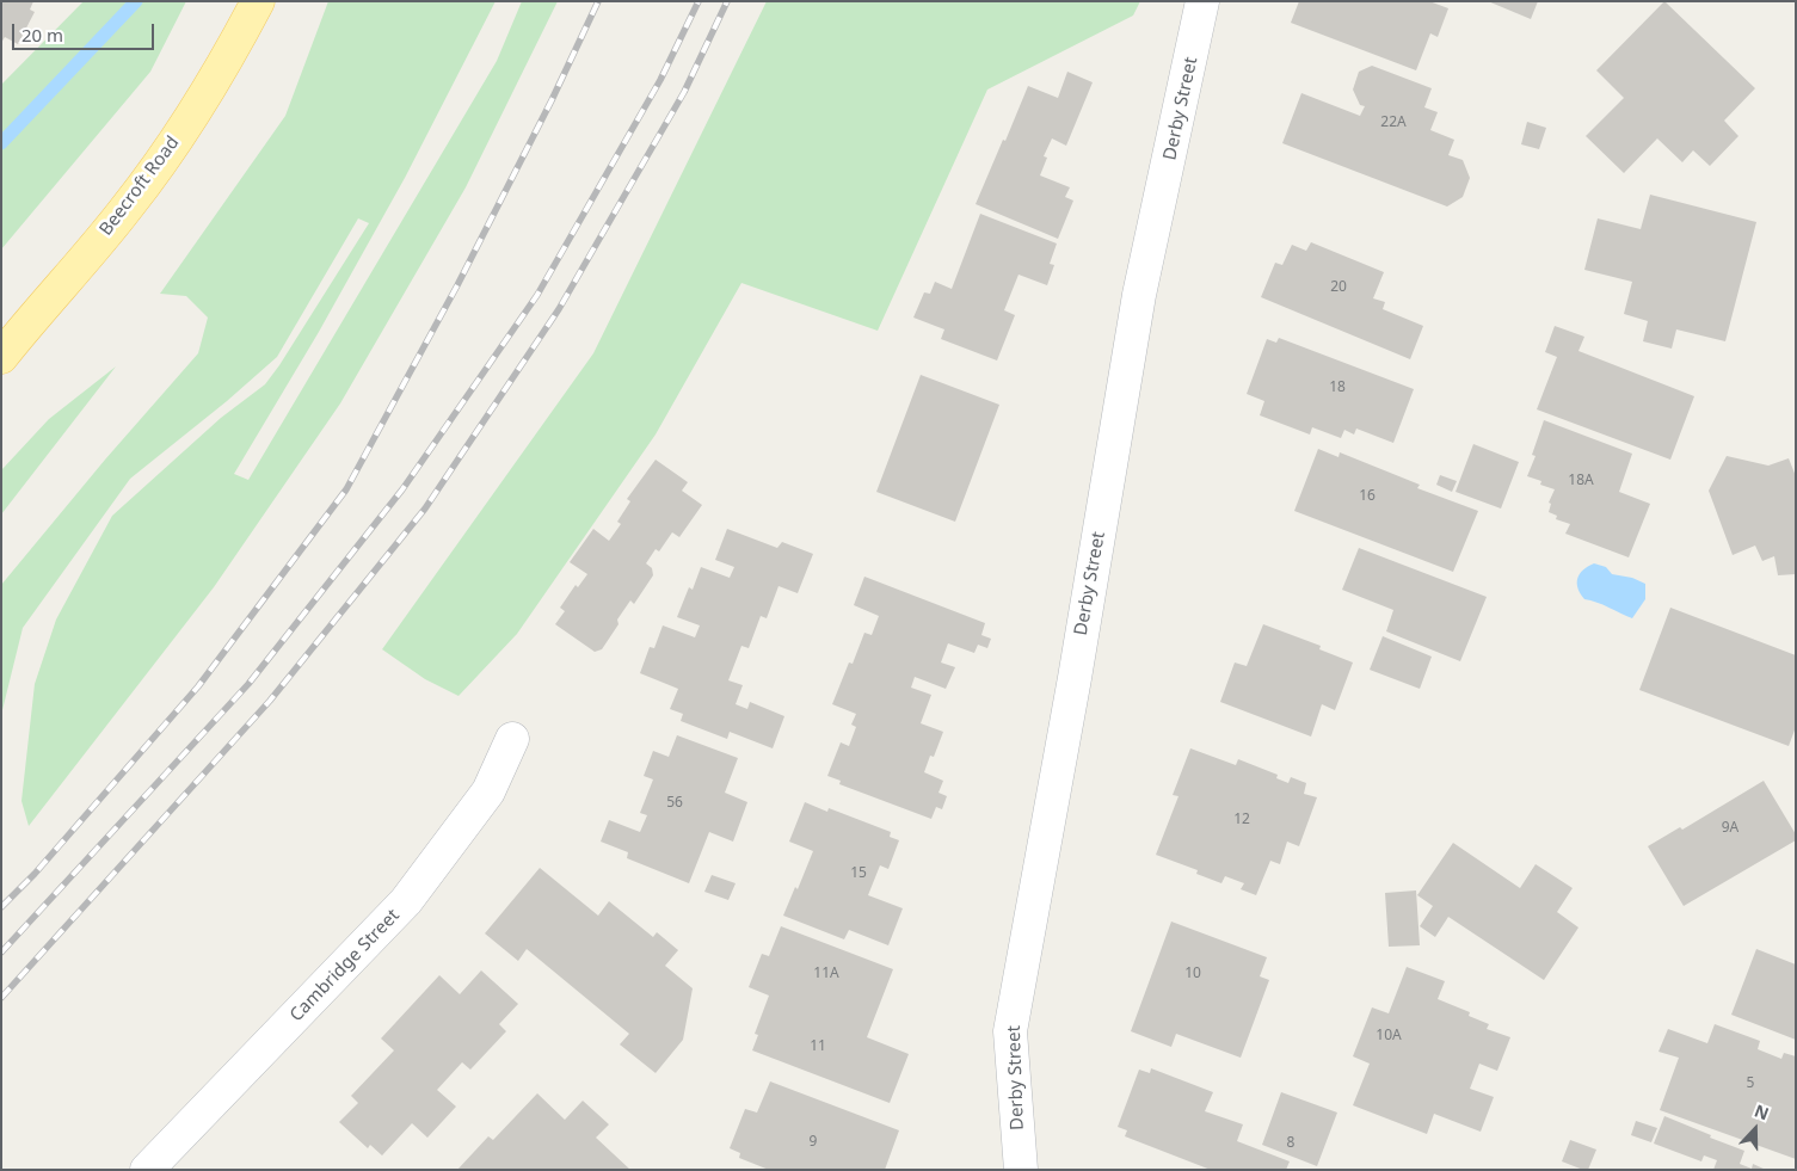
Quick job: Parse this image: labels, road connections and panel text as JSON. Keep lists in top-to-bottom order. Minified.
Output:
{"streets":{"main road":["Beecroft Road"],"street":["Derby Street","Cambridge Street"]},"house_numbers":["22A","20","18","18A","16","56","12","9A","15","11A","10","10A","11","5","9","8"],"scale_bar":"20 m","north":"top"}
